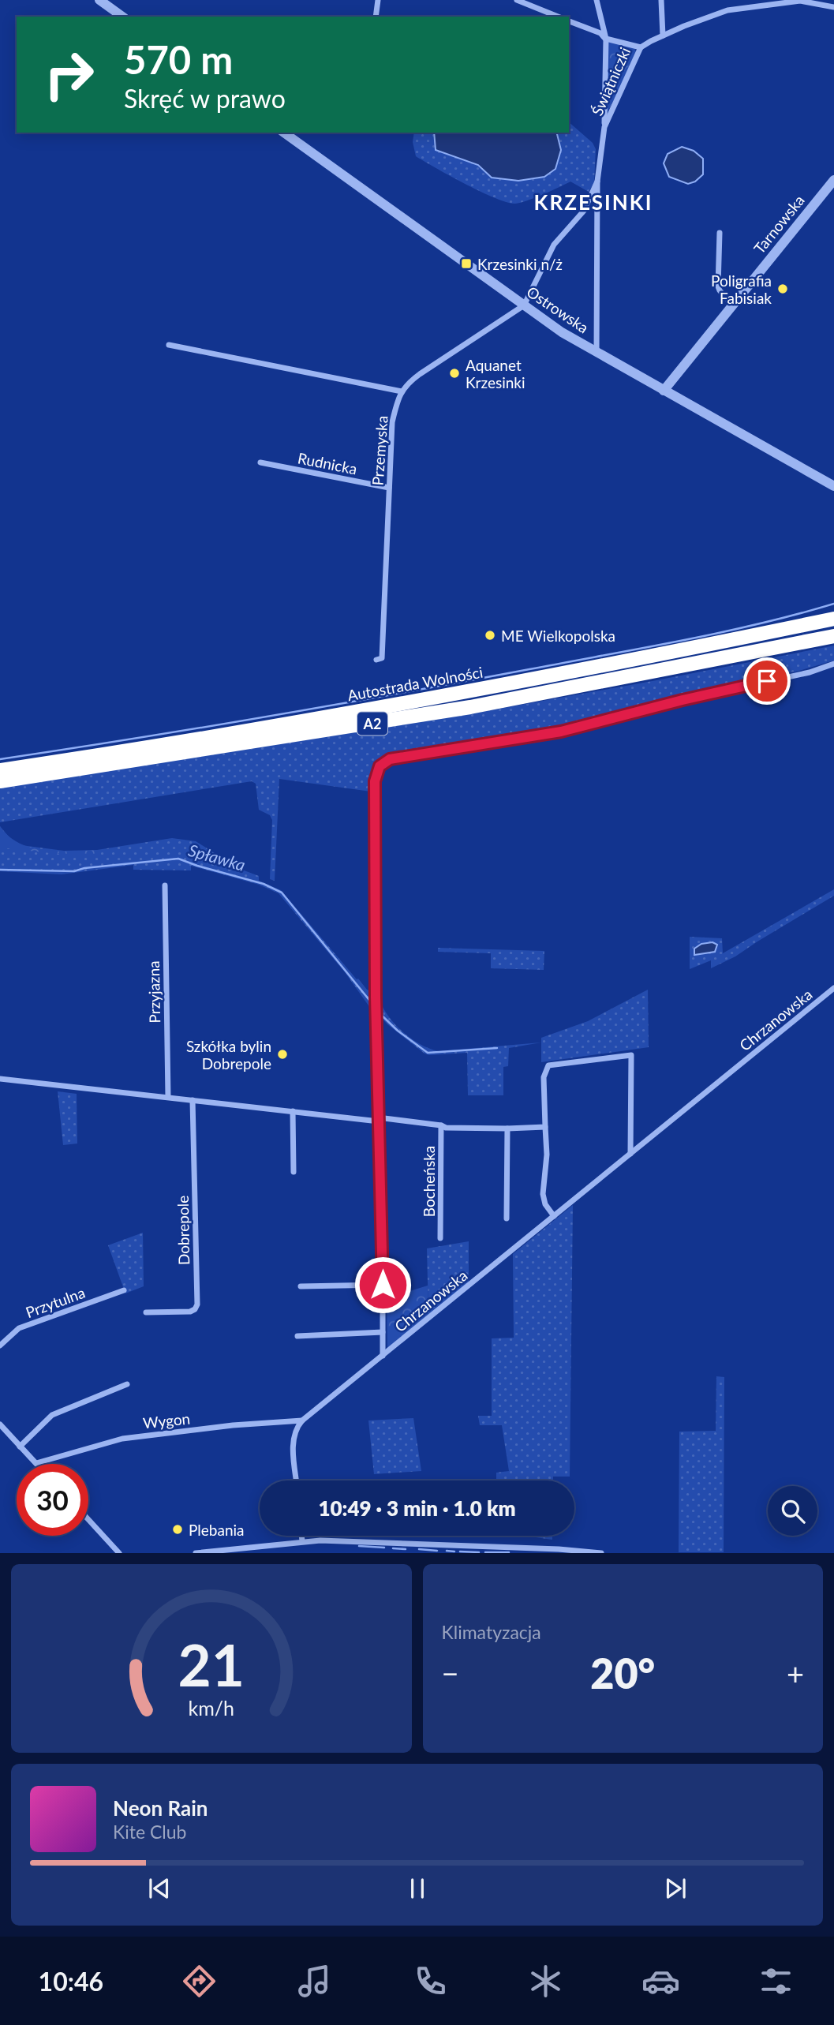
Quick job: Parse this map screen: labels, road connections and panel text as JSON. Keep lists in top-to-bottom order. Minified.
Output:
{"streets":{"highway":["Autostrada Wolności","A2"],"street":["Świątniczki","Tarnowska","Ostrowska","Przemyska","Rudnicka","Przyjazna","Chrzanowska","Bocheńska","Dobrepole","Przytulna","Wygon"]},"crossings":[["Świątniczki","Ostrowska"],["Świątniczki","Przemyska"],["Tarnowska","Ostrowska"],["Ostrowska","Przemyska"],["Przemyska","Rudnicka"],["Chrzanowska","Wygon"]],"districts":["KRZESINKI"],"water":["Spławka"],"places":{"transit":["Krzesinki n/ż"],"other":["Poligrafia Fabisiak","Aquanet Krzesinki","ME Wielkopolska","Szkółka bylin Dobrepole","Plebania"]},"page":{"turn":["570 m","Skręć w prawo"],"limit":"30","trip":"10:49 · 3 min · 1.0 km","tile":"Klimatyzacja","heat":["−","20°","+"],"song":["Neon Rain","Kite Club"],"tabs":"10:46","gauge":["21","km/h"]}}
